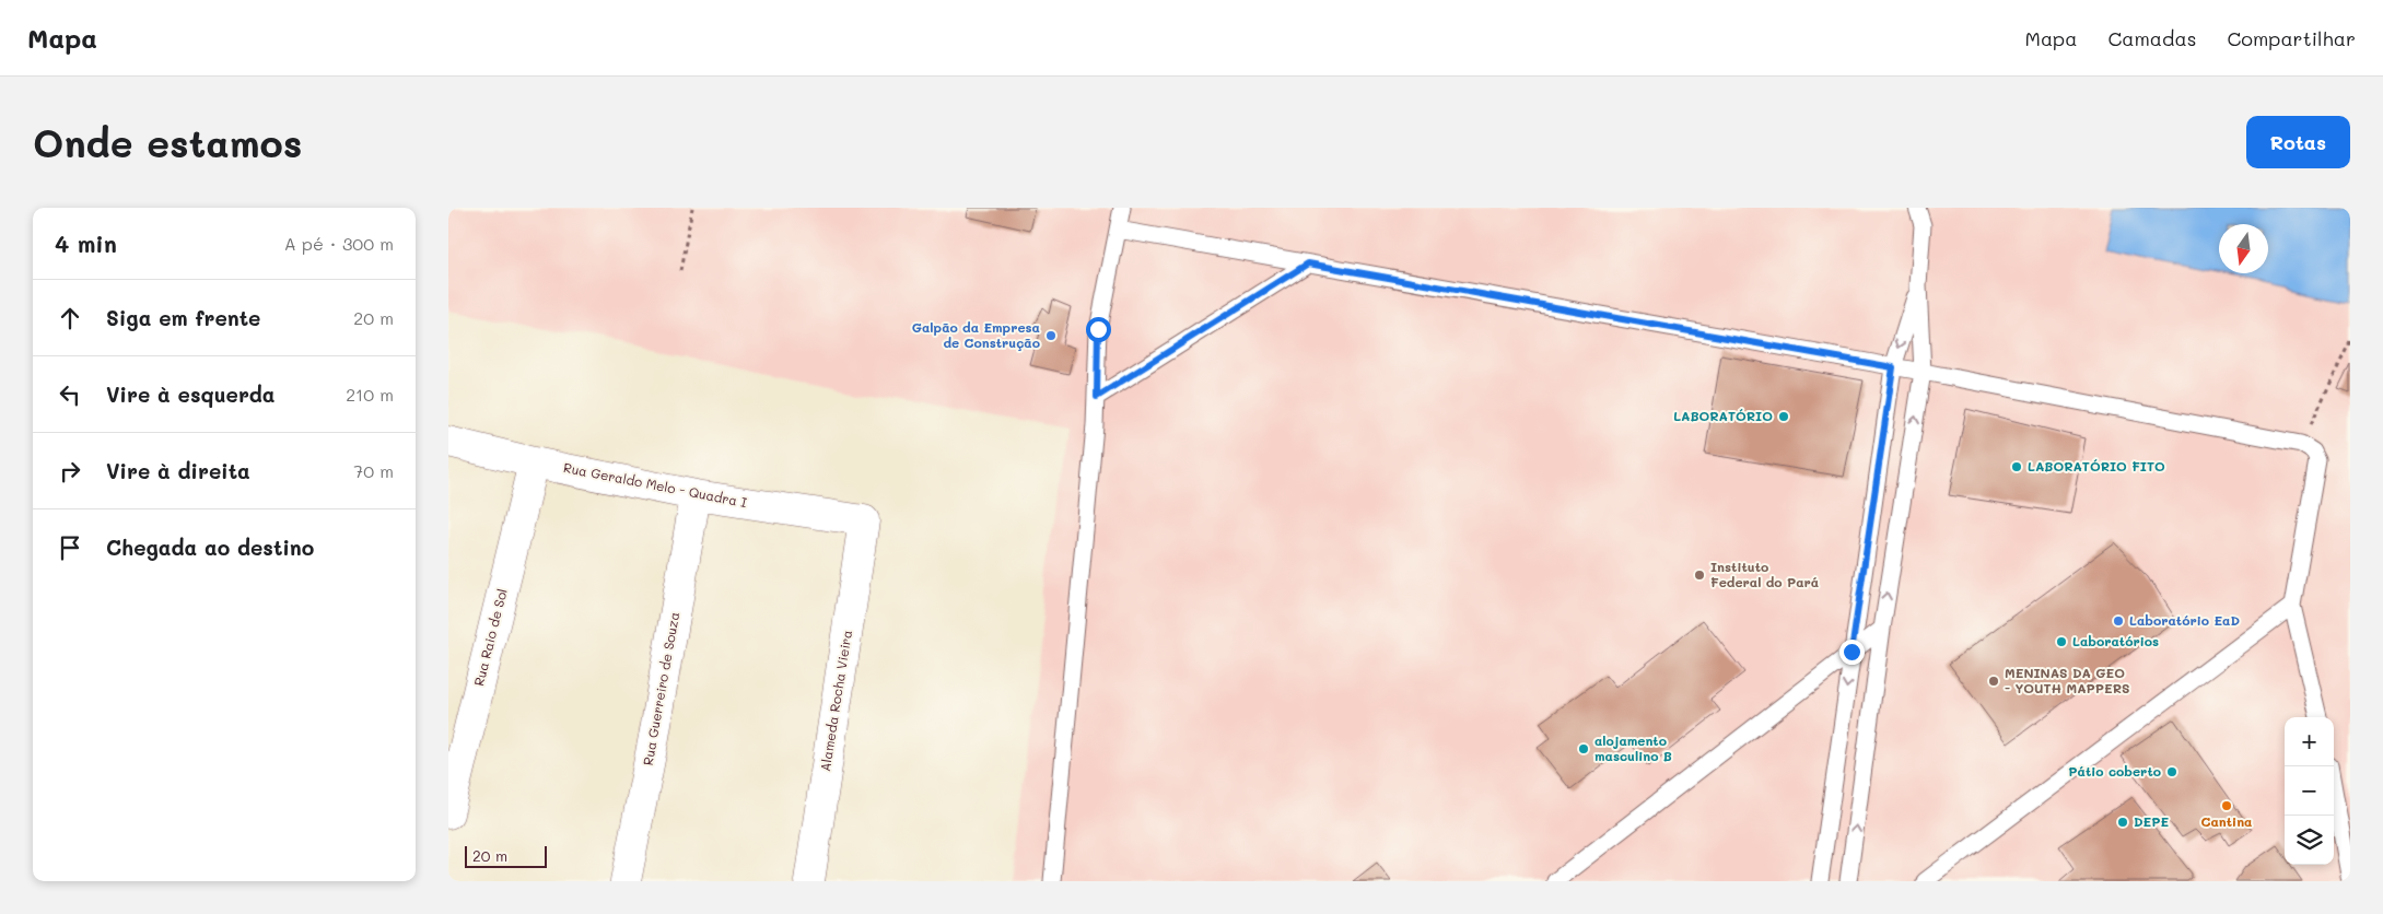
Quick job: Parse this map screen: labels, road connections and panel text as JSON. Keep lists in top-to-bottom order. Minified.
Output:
{"streets":{"street":["Rua Geraldo Melo - Quadra I","Rua Raio de Sol","Rua Guerreiro de Souza","Alameda Rocha Vieira"]},"crossings":[["Rua Geraldo Melo - Quadra I","Rua Raio de Sol"],["Rua Geraldo Melo - Quadra I","Rua Guerreiro de Souza"],["Rua Geraldo Melo - Quadra I","Alameda Rocha Vieira"]],"places":["Galpão da Empresa de Construção","LABORATÓRIO","LABORATÓRIO FITO","Instituto Federal do Pará","Laboratório EaD","Laboratórios","MENINAS DA GEO - YOUTH MAPPERS","alojamento masculino B","Pátio coberto","Cantina","DEPE"],"scale_bar":"20 m","north":"bottom","page":{"header":"Mapa","nav":["Mapa","Camadas","Compartilhar"],"buttons":"Rotas","title":"Onde estamos","heading":["4 min","A pé · 300 m"],"list":[["Siga em frente","20 m"],["Vire à esquerda","210 m"],["Vire à direita","70 m"],"Chegada ao destino"],"map_buttons":["+","−"],"scale":"20 m"}}
